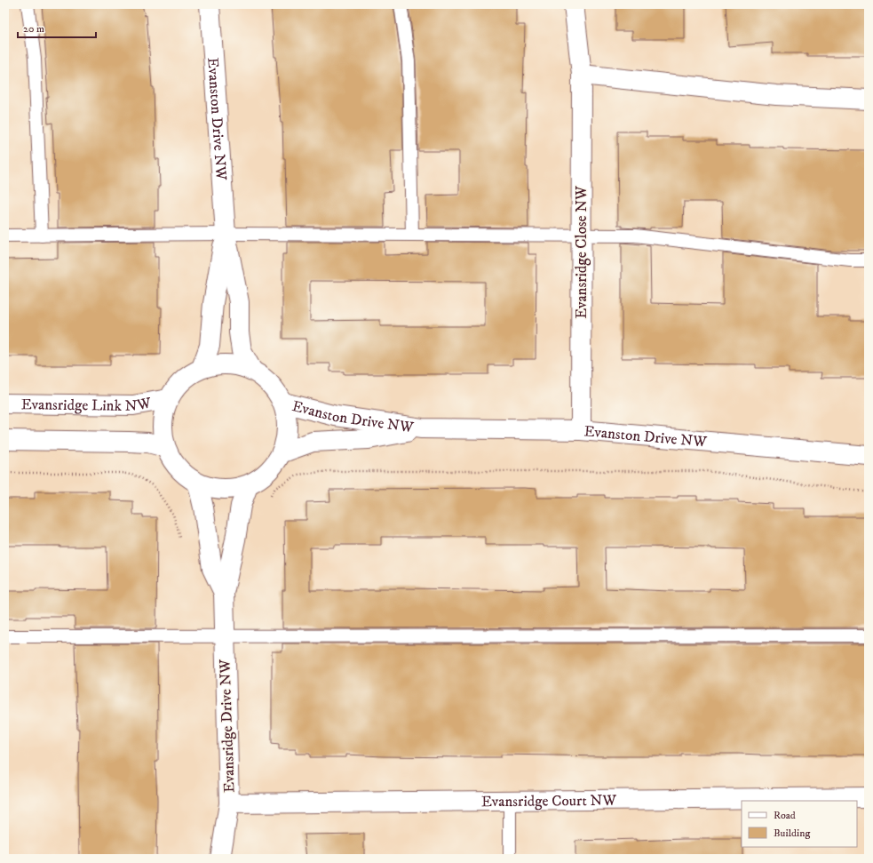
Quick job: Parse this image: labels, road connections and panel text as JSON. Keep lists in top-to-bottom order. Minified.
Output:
{"streets":{"street":["Evanston Drive NW","Evansridge Close NW","Evansridge Link NW","Evansridge Drive NW","Evansridge Court NW"]},"crossings":[["Evanston Drive NW","Evansridge Close NW"],["Evanston Drive NW","Evansridge Link NW"],["Evanston Drive NW","Evansridge Drive NW"],["Evansridge Link NW","Evansridge Drive NW"],["Evansridge Drive NW","Evansridge Court NW"]],"legend":["Road","Building"],"scale_bar":"20 m"}
